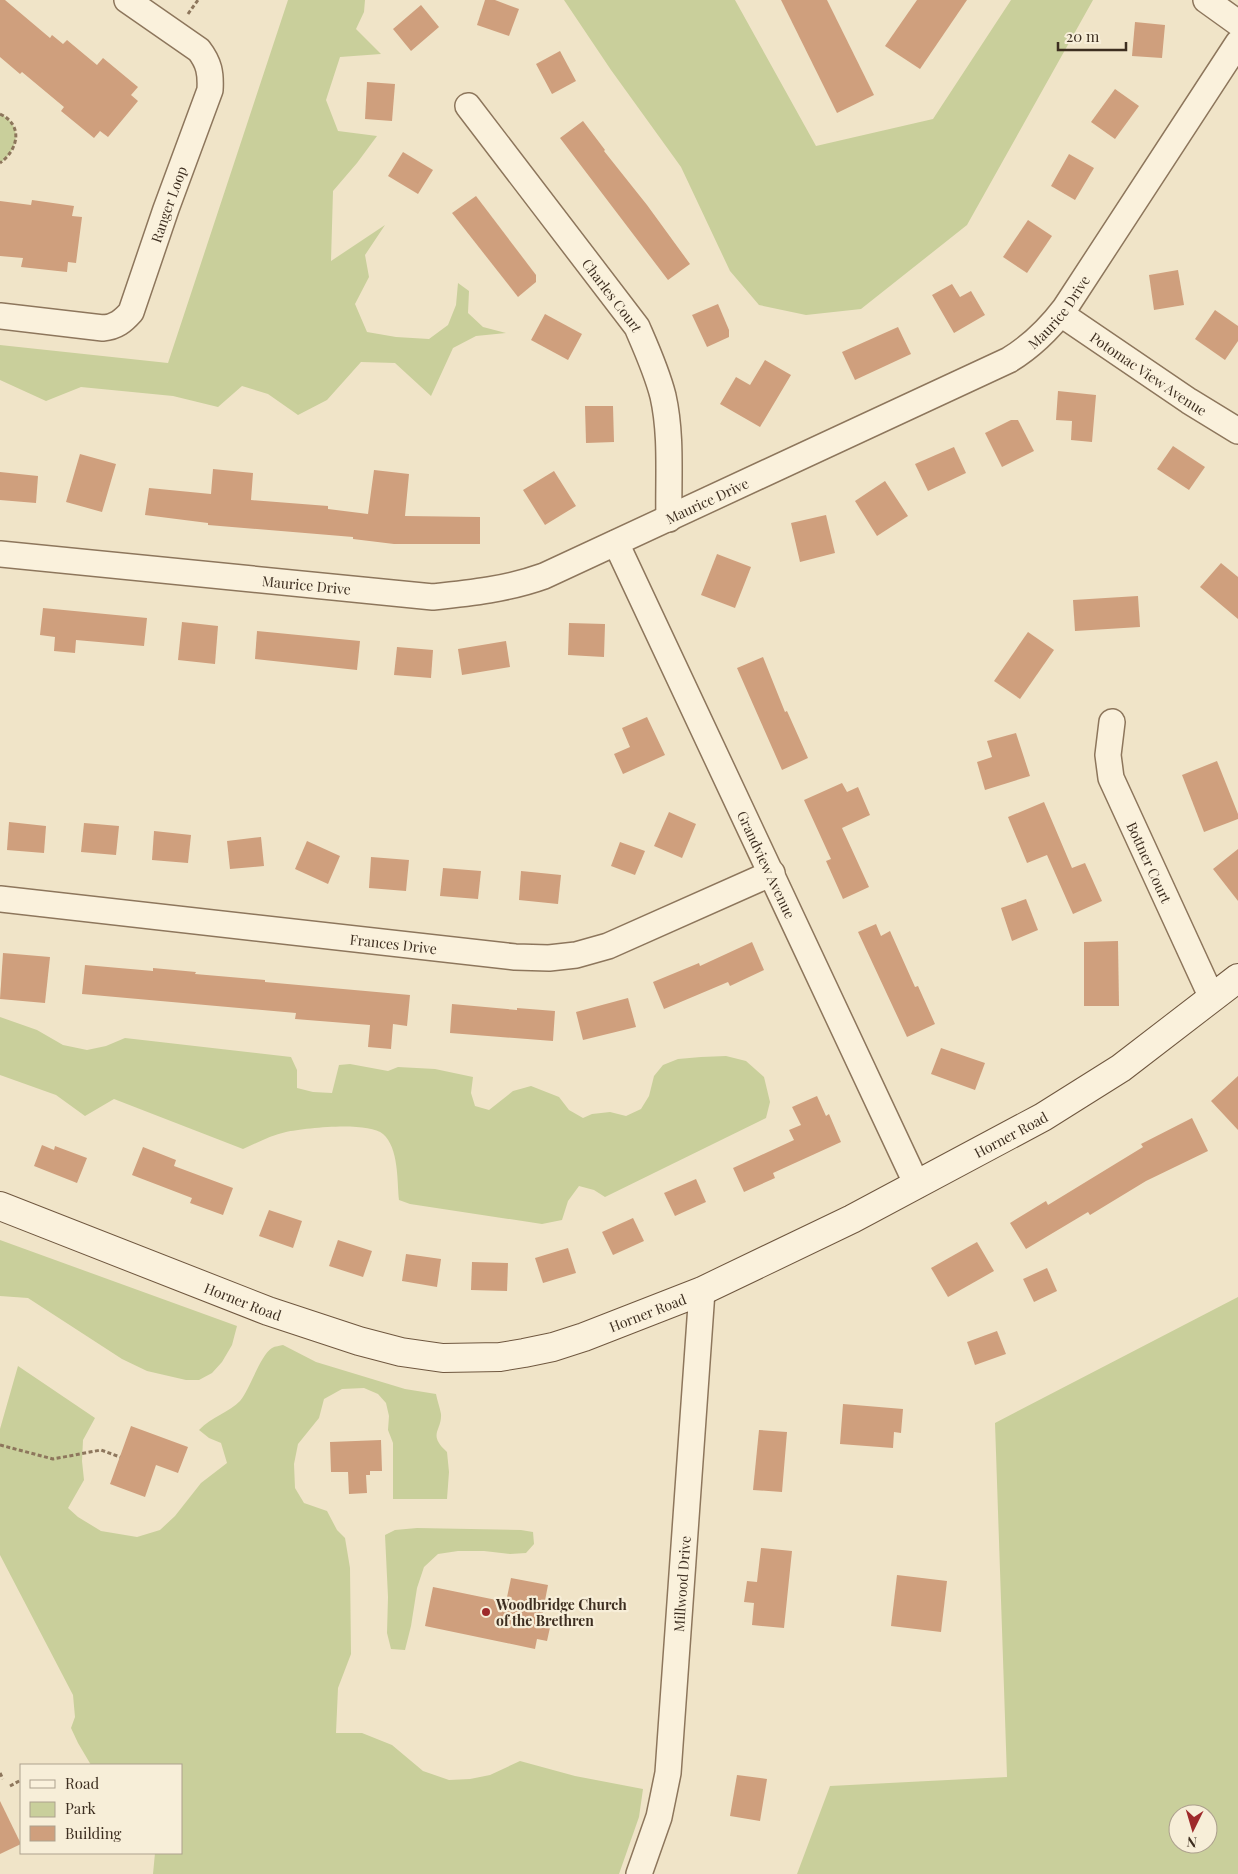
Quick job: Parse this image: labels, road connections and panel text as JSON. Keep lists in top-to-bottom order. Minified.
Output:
{"streets":{"main road":["Horner Road"],"street":["Ranger Loop","Charles Court","Maurice Drive","Potomac View Avenue","Bottner Court","Grandview Avenue","Frances Drive","Millwood Drive"]},"crossings":[["Charles Court","Maurice Drive"],["Maurice Drive","Potomac View Avenue"],["Maurice Drive","Grandview Avenue"],["Bottner Court","Horner Road"],["Grandview Avenue","Frances Drive"],["Grandview Avenue","Horner Road"],["Horner Road","Millwood Drive"]],"places":["Woodbridge Church of the Brethren"],"legend":["Road","Park","Building"],"scale_bar":"20 m","north":"bottom"}
